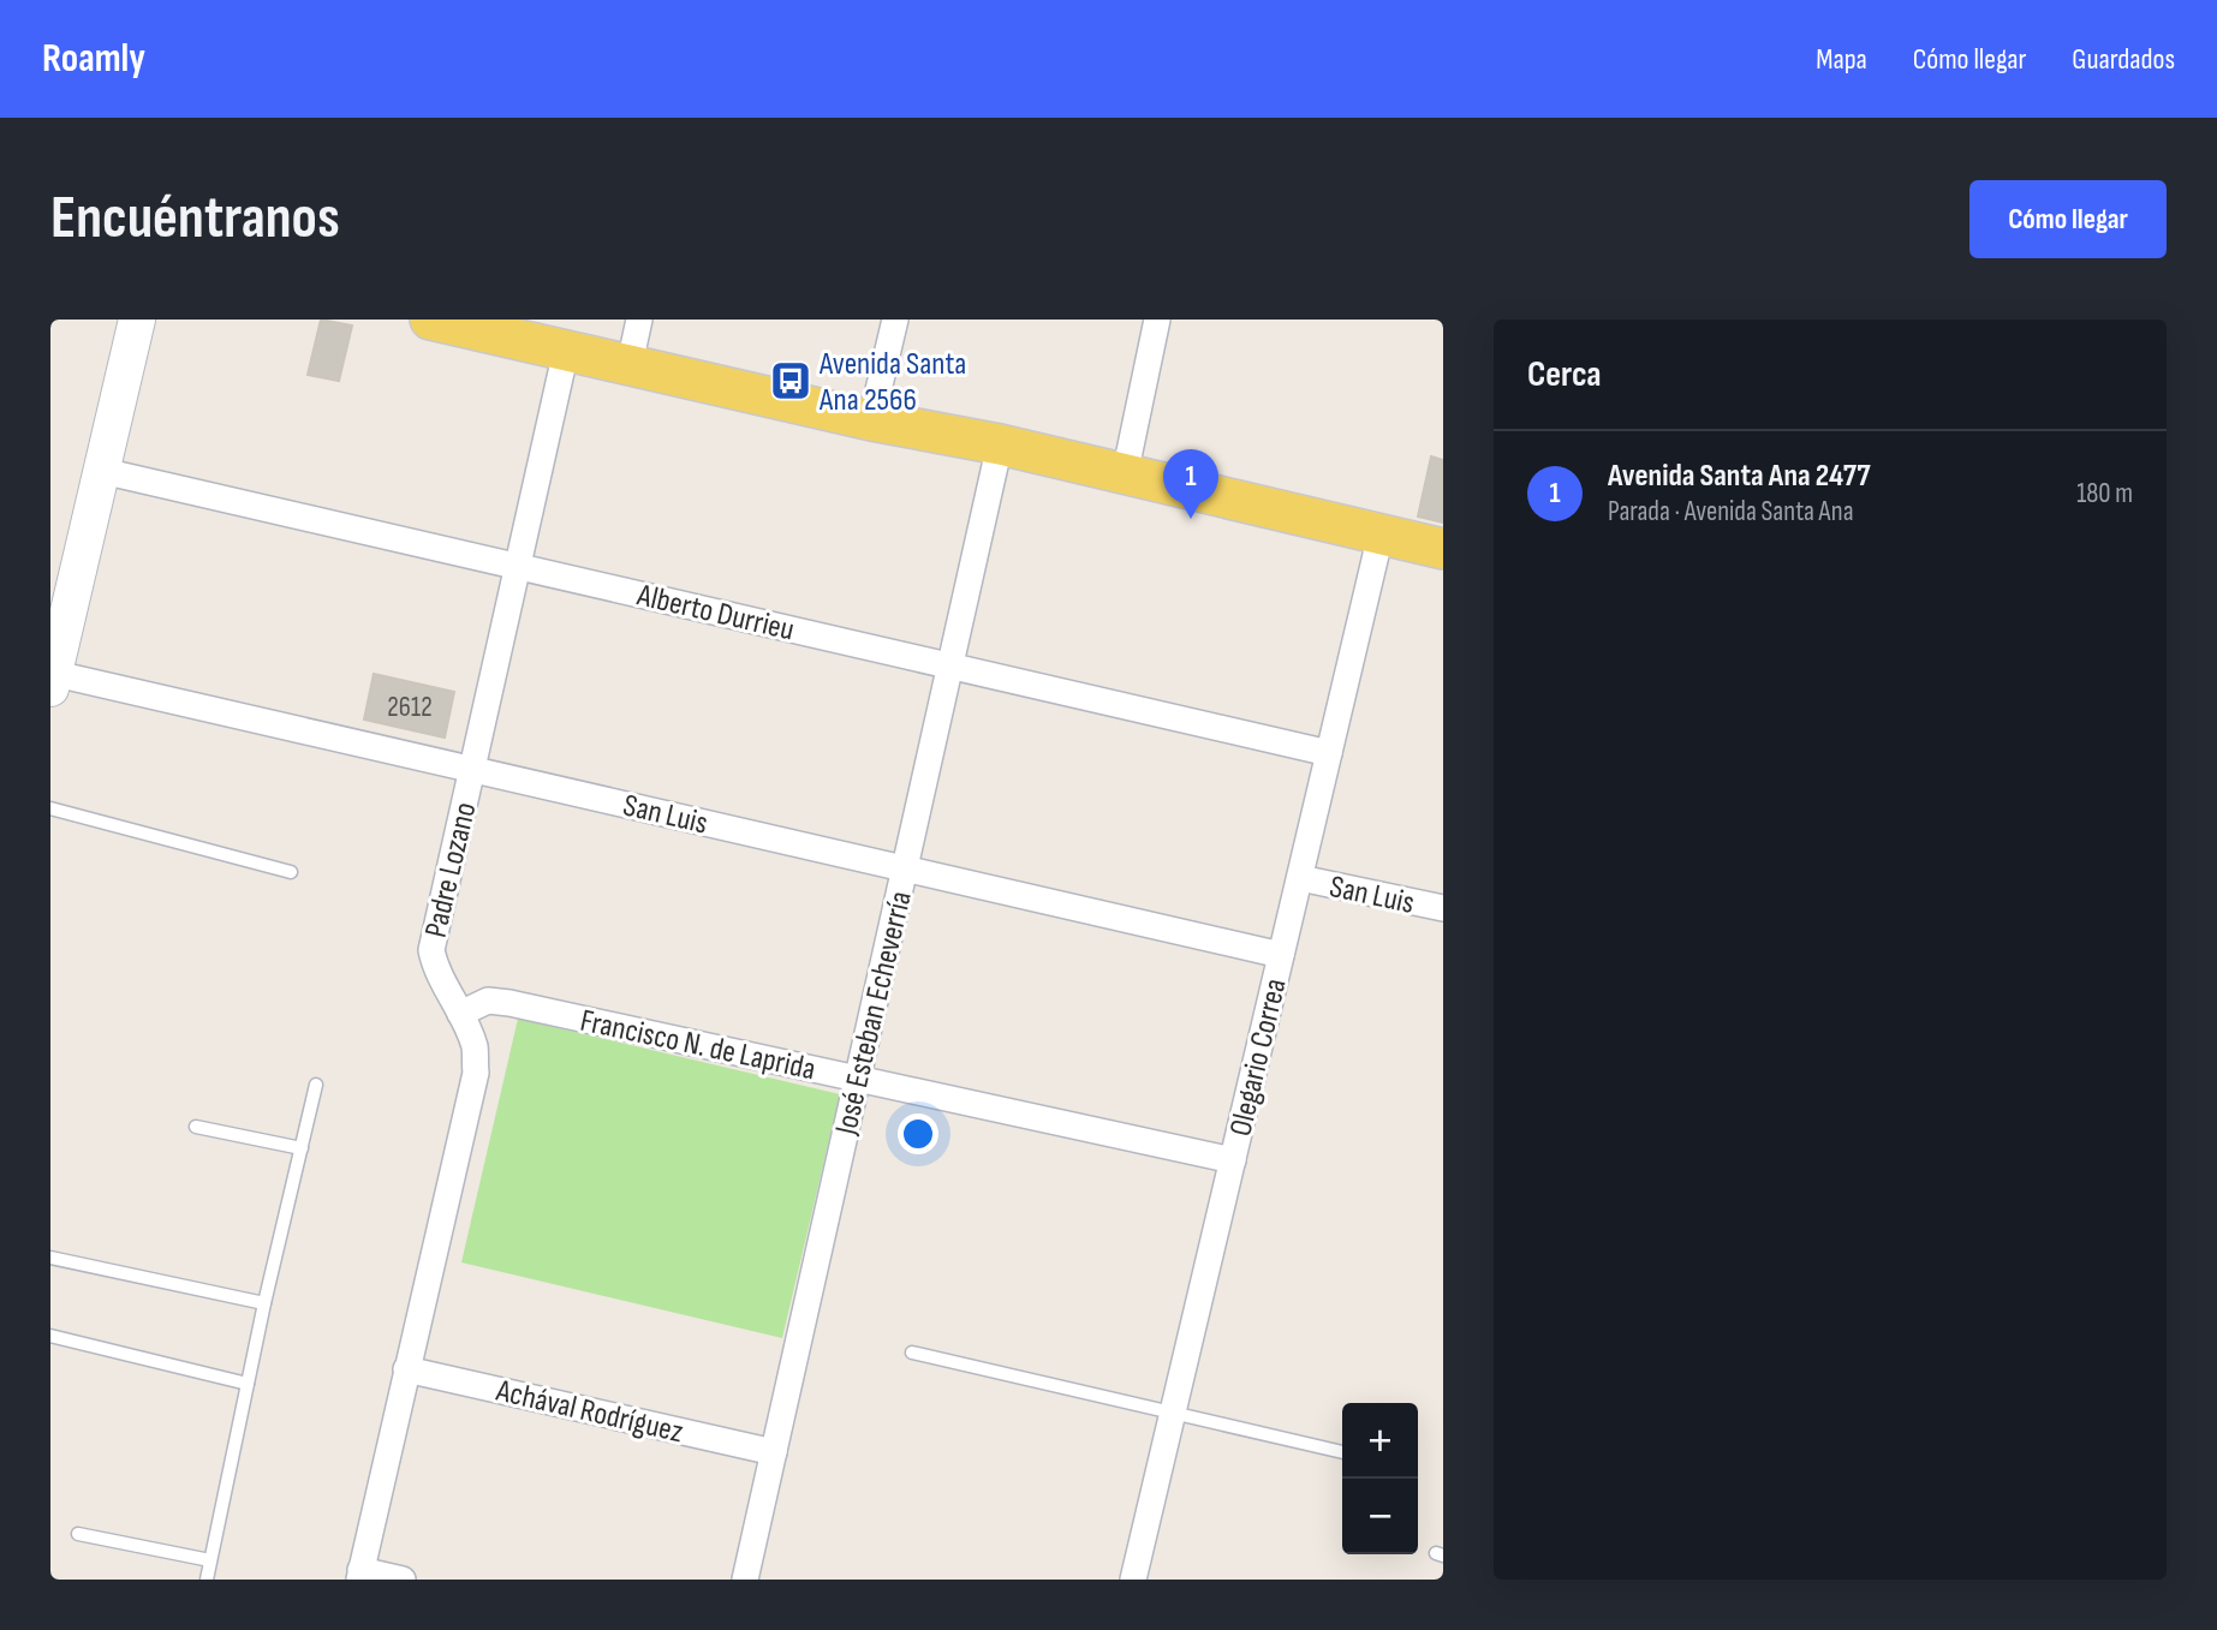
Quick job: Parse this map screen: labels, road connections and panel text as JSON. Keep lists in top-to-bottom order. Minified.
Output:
{"streets":{"street":["Alberto Durrieu","San Luis","Padre Lozano","José Esteban Echeverría","Francisco N. de Laprida","Olegario Correa","Achával Rodríguez"]},"crossings":[["Alberto Durrieu","Padre Lozano"],["Alberto Durrieu","José Esteban Echeverría"],["Alberto Durrieu","Olegario Correa"],["San Luis","Padre Lozano"],["San Luis","José Esteban Echeverría"],["San Luis","Olegario Correa"],["Padre Lozano","Francisco N. de Laprida"],["Padre Lozano","Achával Rodríguez"],["José Esteban Echeverría","Francisco N. de Laprida"],["José Esteban Echeverría","Achával Rodríguez"],["Francisco N. de Laprida","Olegario Correa"]],"places":{"bus stop":["Avenida Santa Ana 2566"]},"house_numbers":["2612"],"page":{"header":"Roamly","nav":["Mapa","Cómo llegar","Guardados"],"buttons":"Cómo llegar","title":"Encuéntranos","heading":"Cerca","list":[{"mark":"1","name":"Avenida Santa Ana 2477","note":"Parada · Avenida Santa Ana","value":"180 m"}],"pins":"1","map_buttons":["+","−"]}}
